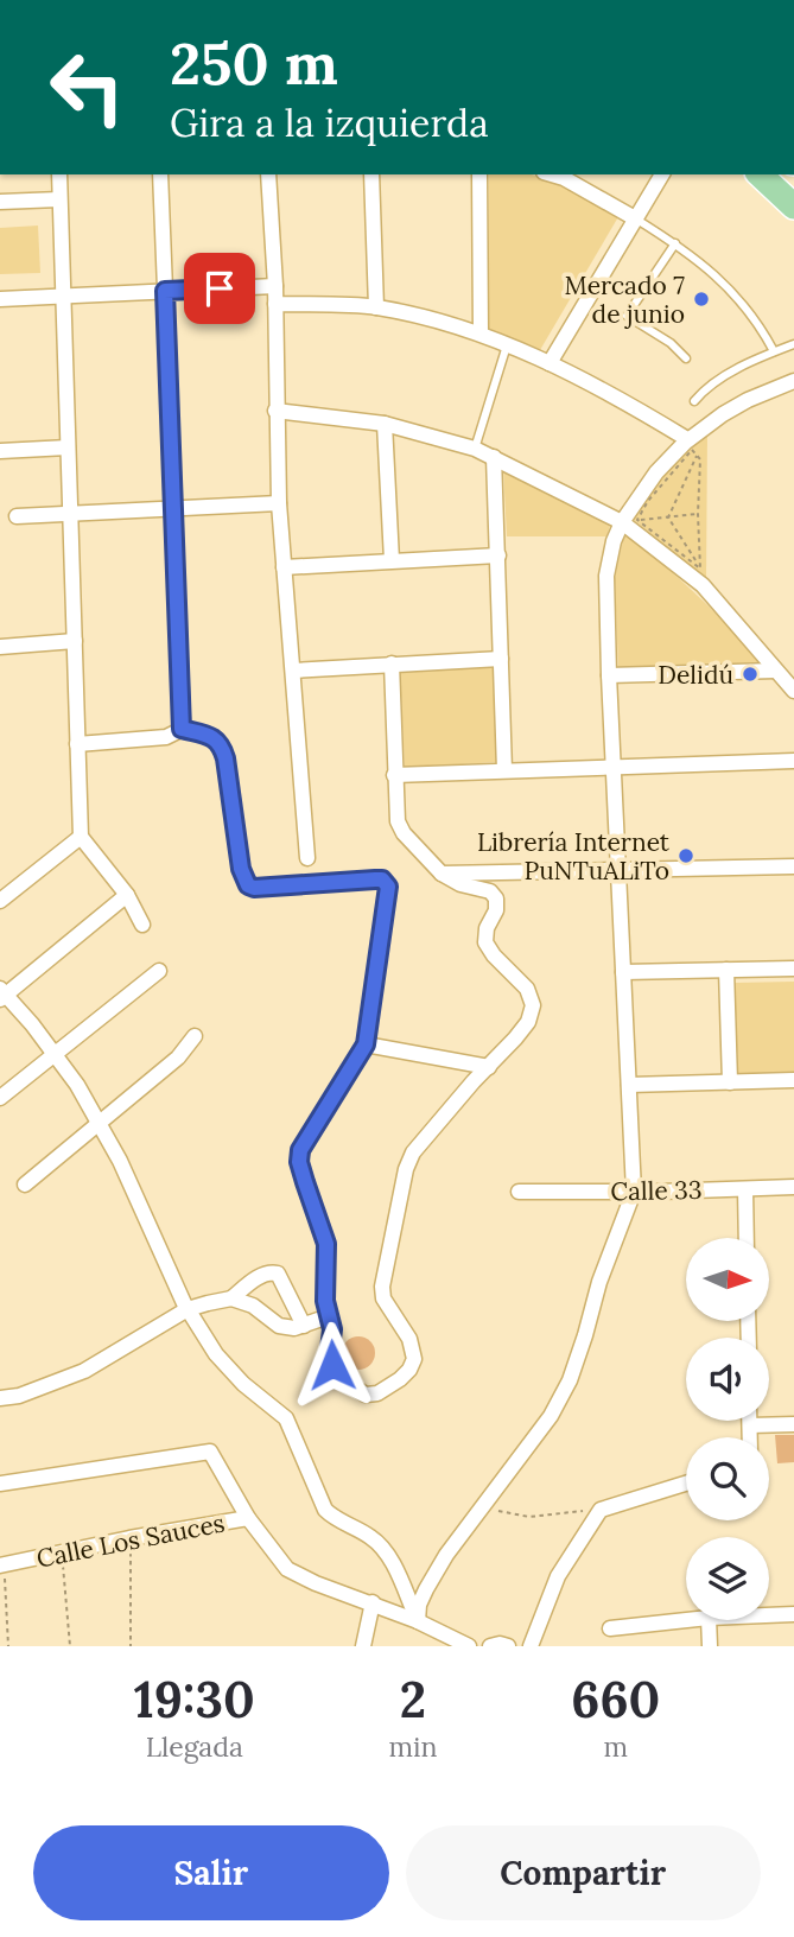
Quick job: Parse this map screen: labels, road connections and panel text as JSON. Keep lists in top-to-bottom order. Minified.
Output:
{"streets":{"street":["Calle 33","Calle Los Sauces"]},"places":["Mercado 7 de junio","Delidú","Librería Internet PuNTuALiTo"],"north":"right","page":{"turn":["250 m","Gira a la izquierda"],"eta":["19:30","Llegada","2","min","660","m"],"buttons":["Salir","Compartir"]}}
